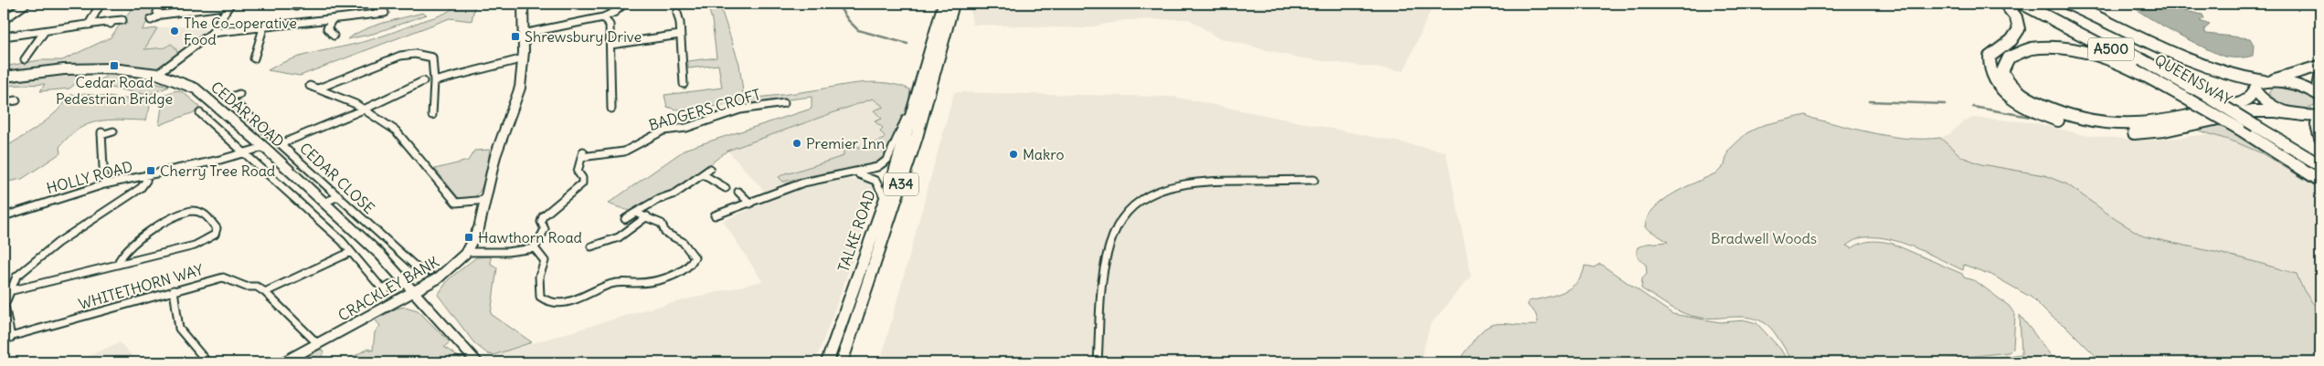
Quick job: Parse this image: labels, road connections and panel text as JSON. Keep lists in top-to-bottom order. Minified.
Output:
{"streets":{"highway":["A500","QUEENSWAY","A34","TALKE ROAD"],"street":["BADGERS CROFT","CEDAR ROAD","HOLLY ROAD","CEDAR CLOSE","WHITETHORN WAY","CRACKLEY BANK"]},"crossings":[["CEDAR ROAD","HOLLY ROAD"],["CEDAR ROAD","CEDAR CLOSE"],["CEDAR ROAD","CRACKLEY BANK"],["WHITETHORN WAY","CRACKLEY BANK"]],"parks":["Bradwell Woods"],"places":{"other":["The Co-operative Food","Premier Inn","Makro"],"transit":["Shrewsbury Drive","Cedar Road Pedestrian Bridge","Cherry Tree Road","Hawthorn Road"]}}
